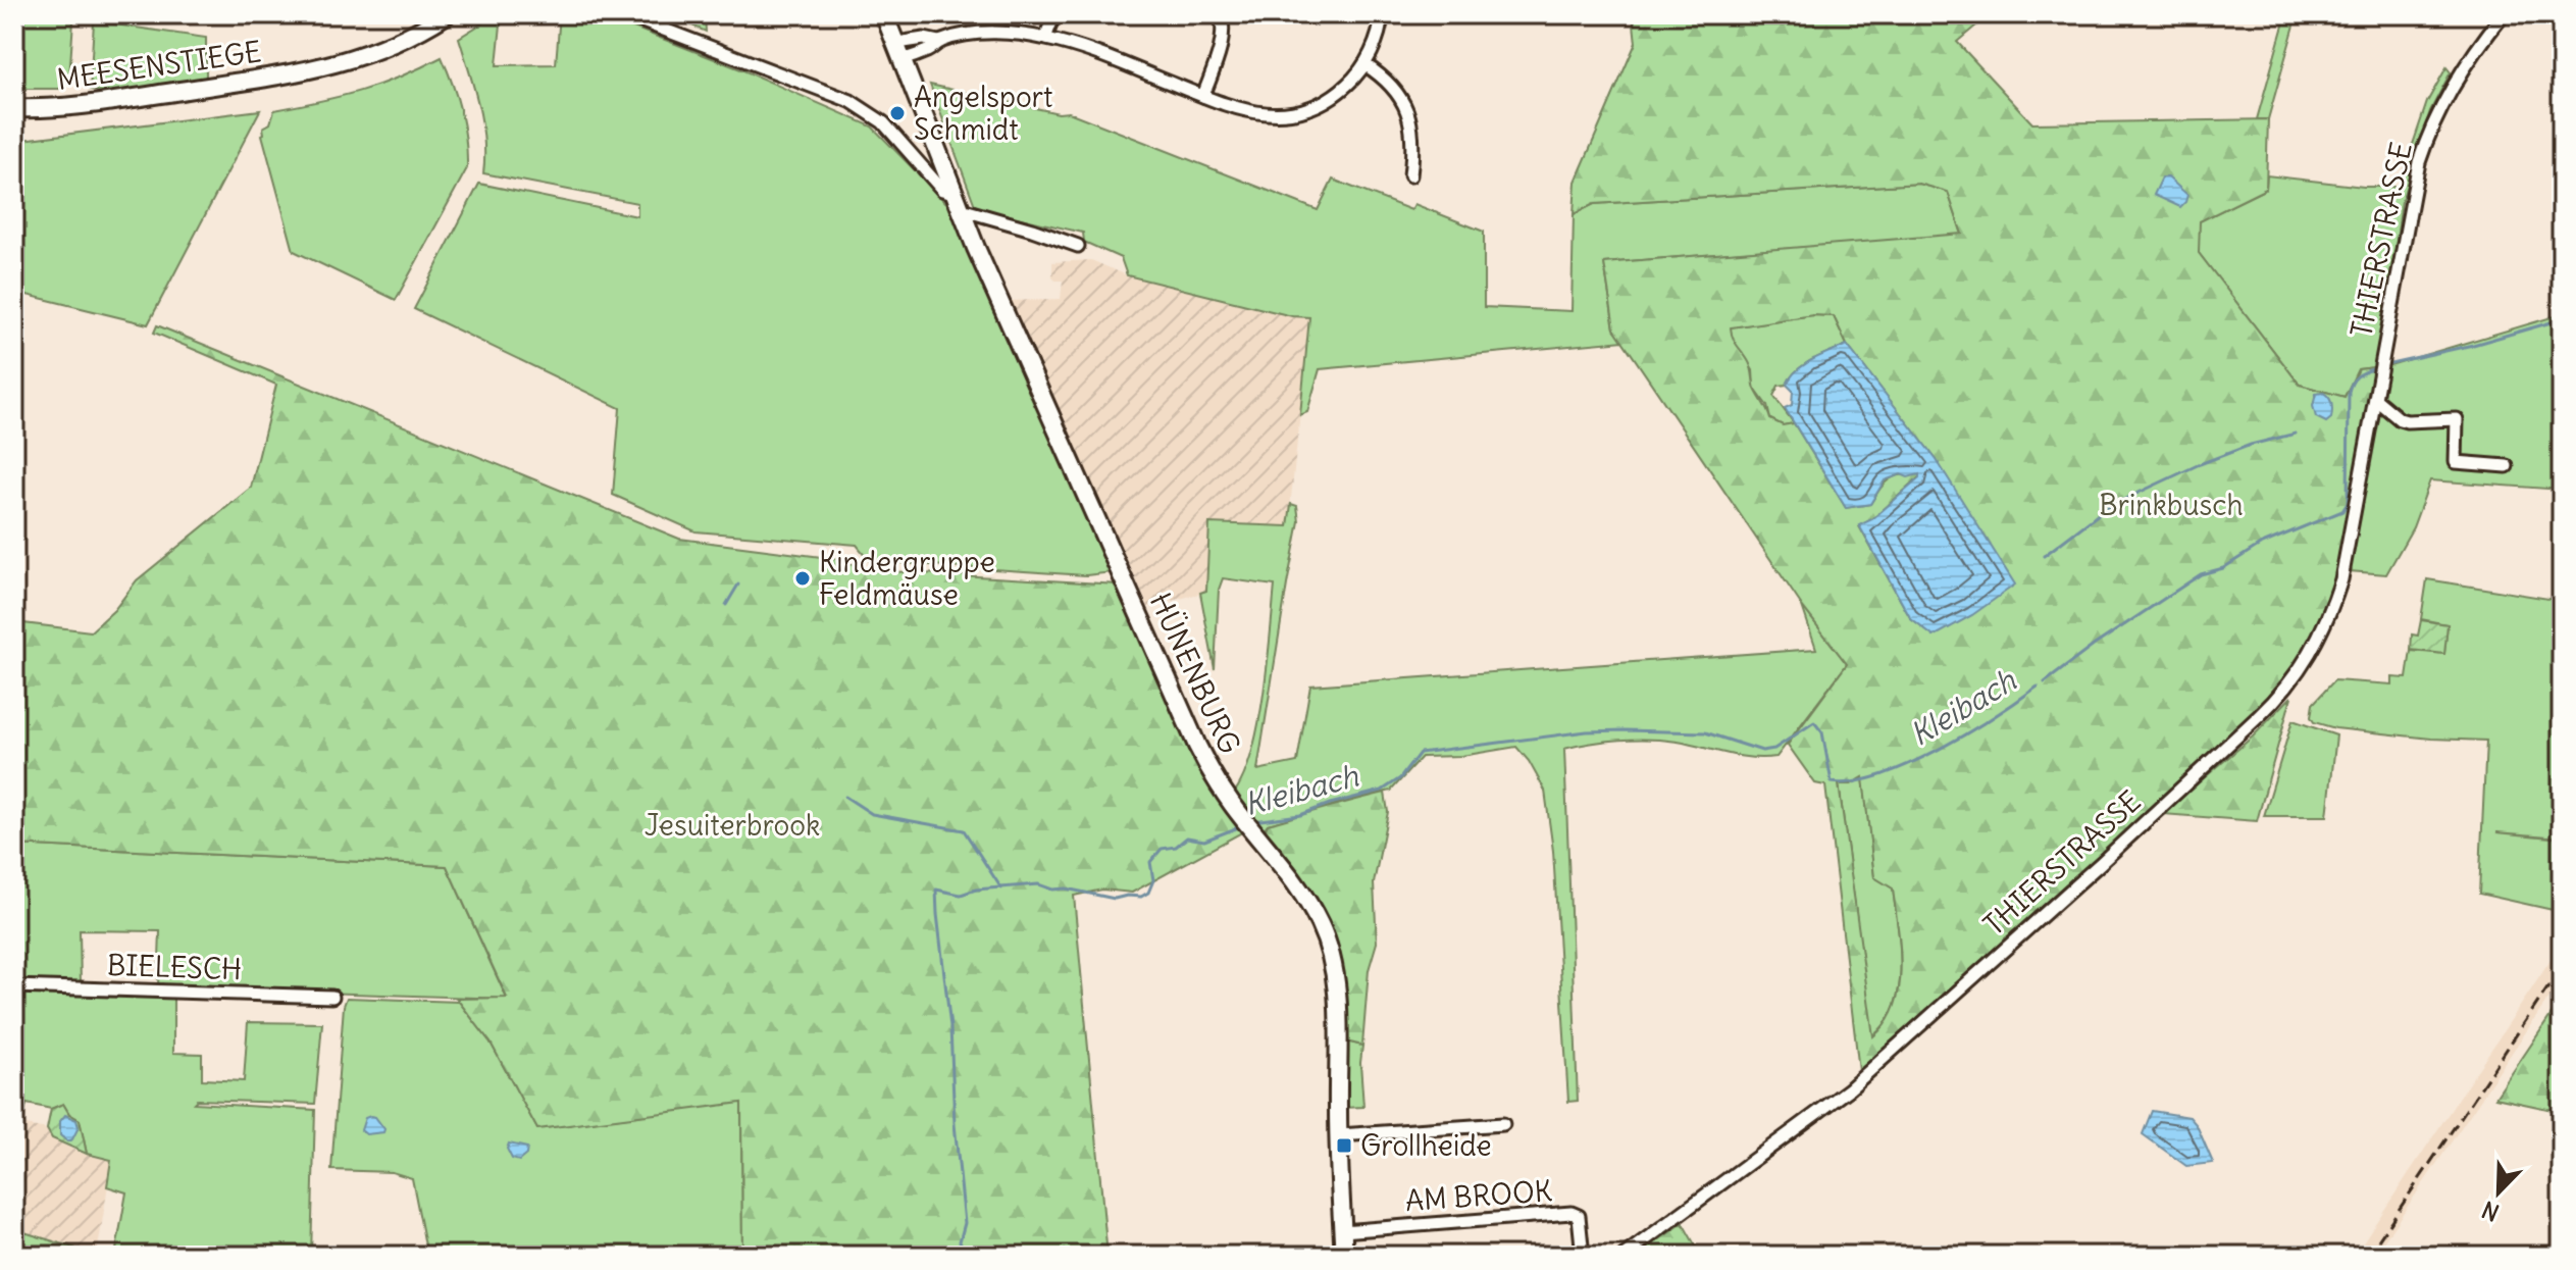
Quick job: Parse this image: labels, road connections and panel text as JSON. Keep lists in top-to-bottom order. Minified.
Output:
{"streets":{"street":["MEESENSTIEGE","THIERSTRASSE","HÜNENBURG","BIELESCH","AM BROOK"]},"crossings":[["HÜNENBURG","AM BROOK"]],"water":["Kleibach"],"parks":["Brinkbusch","Jesuiterbrook"],"places":{"other":["Angelsport Schmidt","Kindergruppe Feldmäuse"],"transit":["Grollheide"]},"north":"bottom left"}
